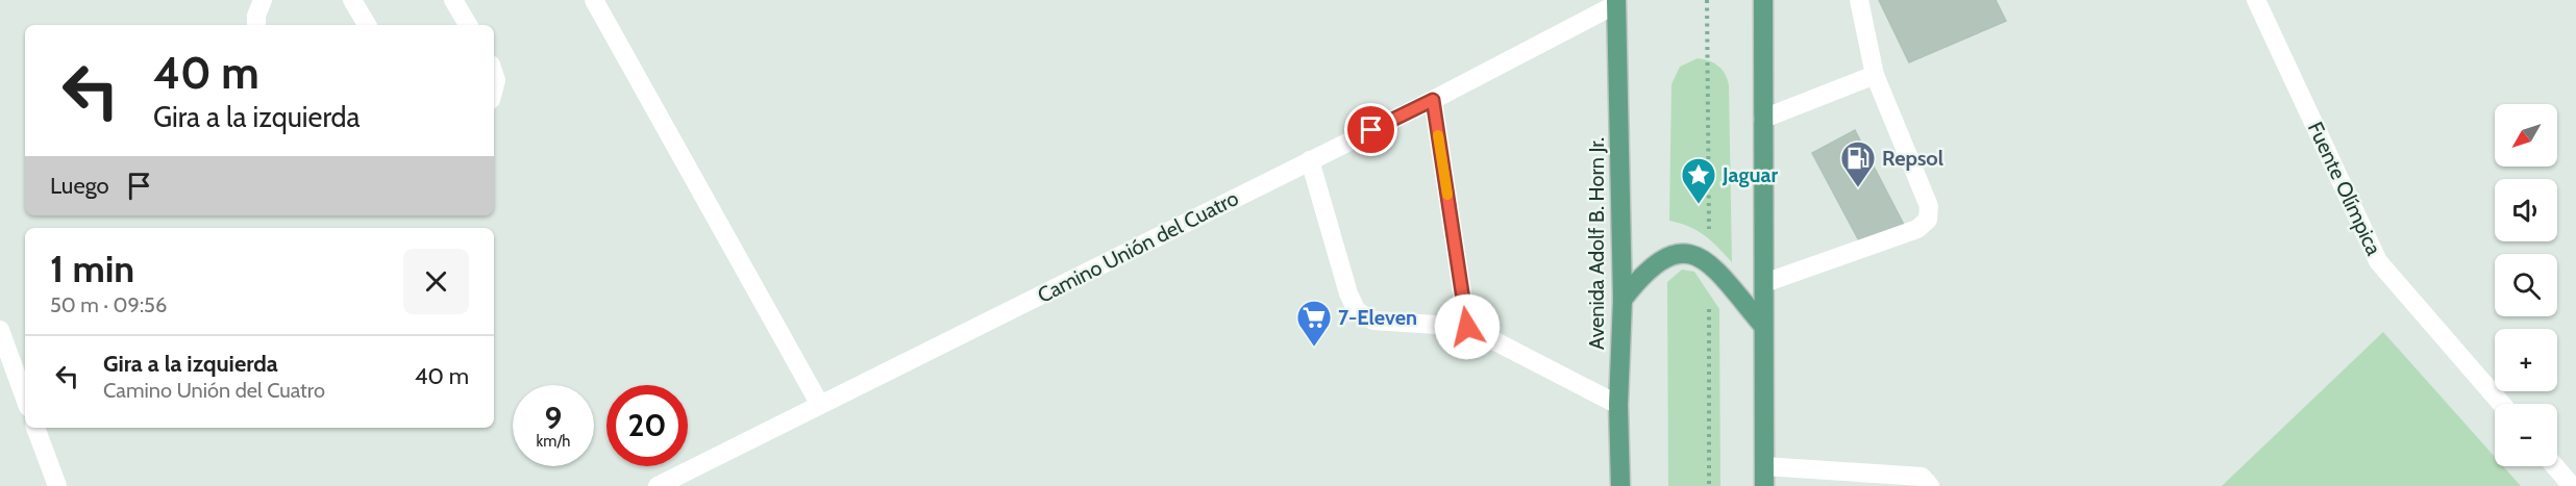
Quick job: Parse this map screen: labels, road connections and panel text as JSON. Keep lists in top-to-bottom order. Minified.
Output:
{"streets":{"main road":["Avenida Adolf B. Horn Jr."],"street":["Fuente Olímpica","Camino Unión del Cuatro"]},"crossings":[["Avenida Adolf B. Horn Jr.","Camino Unión del Cuatro"]],"places":{"fuel station":["Repsol"],"place":["Jaguar"],"supermarket":["7-Eleven"]},"north":"bottom left","page":{"turn":["40 m","Gira a la izquierda"],"map_buttons":["+","−"],"then":"Luego","heading":["1 min","50 m · 09:56"],"list":[{"name":"Gira a la izquierda","note":"Camino Unión del Cuatro","value":"40 m"}],"speed":"9 km/h","limit":"20"}}
